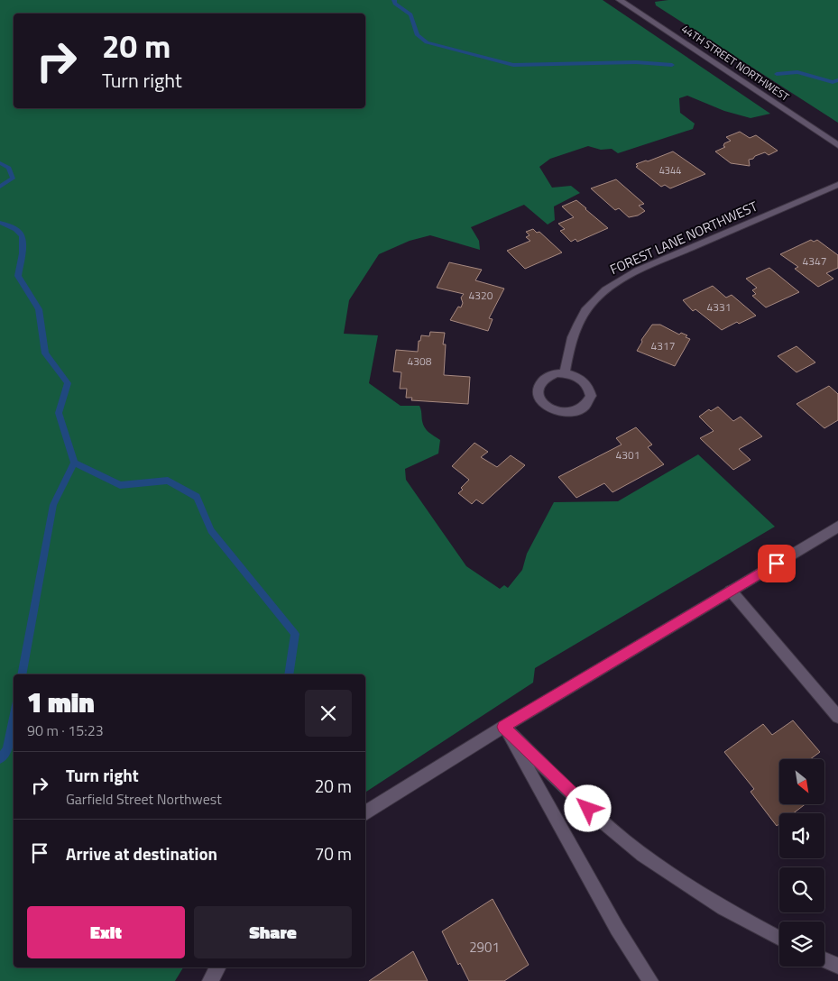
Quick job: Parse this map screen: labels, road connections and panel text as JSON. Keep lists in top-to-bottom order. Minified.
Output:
{"streets":{"street":["44TH STREET NORTHWEST","FOREST LANE NORTHWEST"]},"house_numbers":["4344","4347","4320","4331","4317","4308","4301","2901"],"north":"bottom right","page":{"turn":["20 m","Turn right"],"heading":["1 min","90 m · 15:23"],"list":[{"name":"Turn right","note":"Garfield Street Northwest","value":"20 m"},{"name":"Arrive at destination","value":"70 m"}],"buttons":["Exit","Share"]}}
